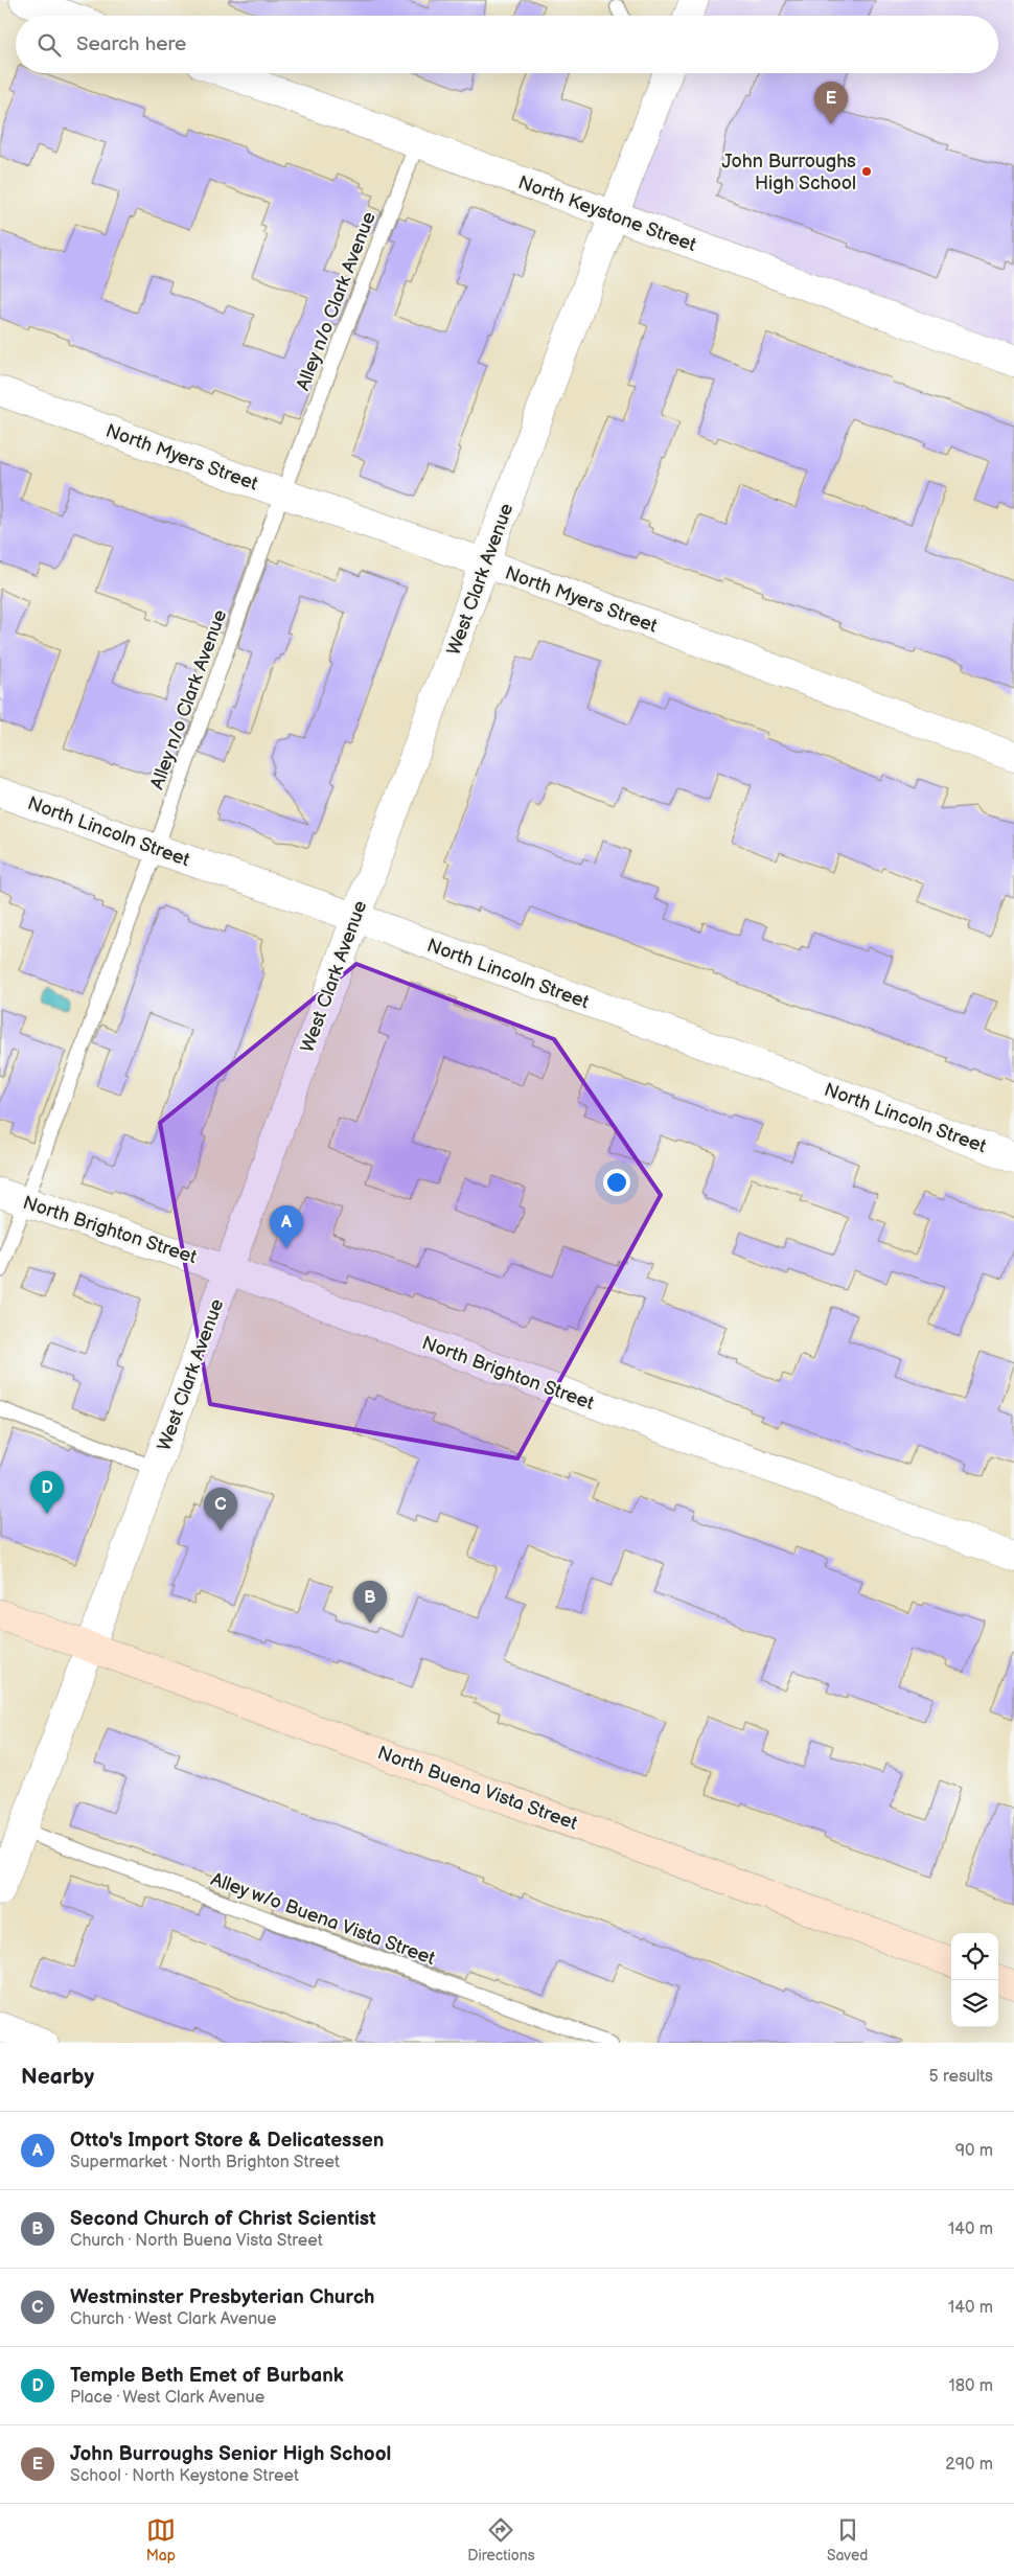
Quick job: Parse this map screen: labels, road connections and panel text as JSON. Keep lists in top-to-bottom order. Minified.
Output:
{"streets":{"main road":["North Buena Vista Street"],"street":["North Keystone Street","North Myers Street","West Clark Avenue","North Lincoln Street","North Brighton Street"],"lane":["Alley n/o Clark Avenue","Alley w/o Buena Vista Street"]},"crossings":[["North Keystone Street","Alley n/o Clark Avenue"],["North Keystone Street","West Clark Avenue"],["Alley n/o Clark Avenue","North Myers Street"],["Alley n/o Clark Avenue","North Lincoln Street"],["Alley n/o Clark Avenue","North Brighton Street"],["North Myers Street","West Clark Avenue"],["West Clark Avenue","North Lincoln Street"],["West Clark Avenue","North Brighton Street"],["West Clark Avenue","North Buena Vista Street"],["West Clark Avenue","Alley w/o Buena Vista Street"]],"places":["John Burroughs High School"],"page":{"search":"Search here","pins":["E","A","D","C","B"],"heading":["Nearby","5 results"],"list":[{"mark":"A","name":"Otto's Import Store & Delicatessen","note":"Supermarket · North Brighton Street","value":"90 m"},{"mark":"B","name":"Second Church of Christ Scientist","note":"Church · North Buena Vista Street","value":"140 m"},{"mark":"C","name":"Westminster Presbyterian Church","note":"Church · West Clark Avenue","value":"140 m"},{"mark":"D","name":"Temple Beth Emet of Burbank","note":"Place · West Clark Avenue","value":"180 m"},{"mark":"E","name":"John Burroughs Senior High School","note":"School · North Keystone Street","value":"290 m"}],"nav":["Map","Directions","Saved"]}}
